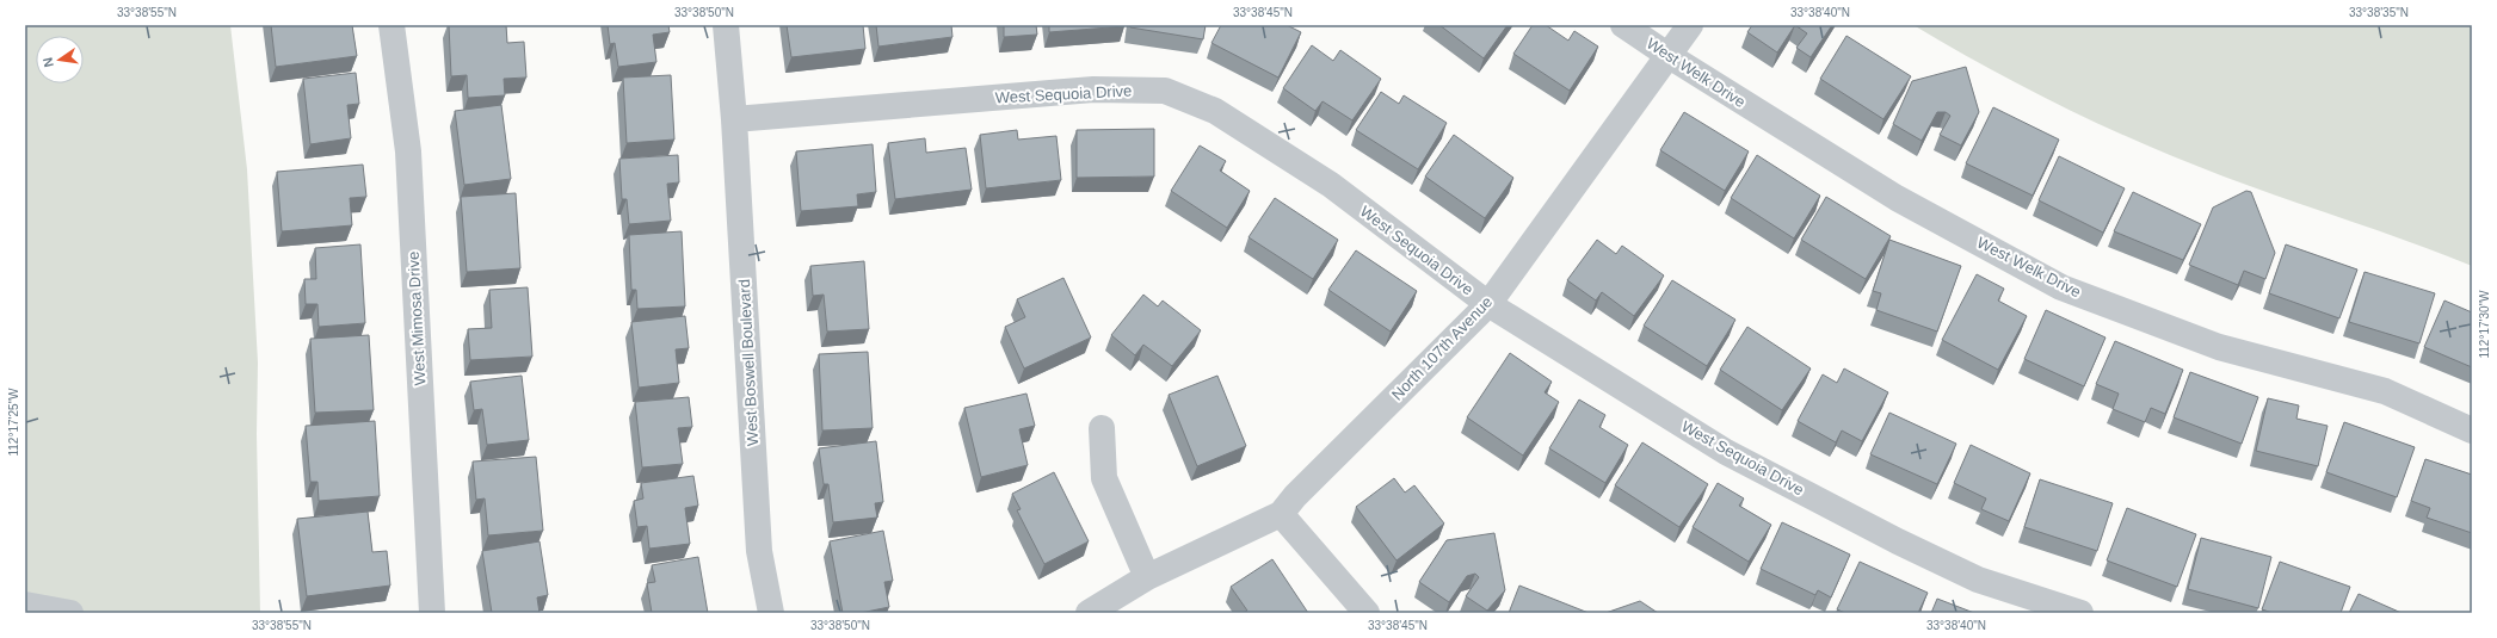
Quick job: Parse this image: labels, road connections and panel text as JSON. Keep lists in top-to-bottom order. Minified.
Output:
{"streets":{"street":["West Welk Drive","West Sequoia Drive","West Mimosa Drive","North 107th Avenue","West Boswell Boulevard"]},"crossings":[["West Welk Drive","North 107th Avenue"],["West Sequoia Drive","North 107th Avenue"],["West Sequoia Drive","West Boswell Boulevard"]],"north":"left","coordinates":["33°38'55\"N","33°38'50\"N","33°38'45\"N","33°38'40\"N","33°38'35\"N","112°17'30\"W","112°17'25\"W"]}
